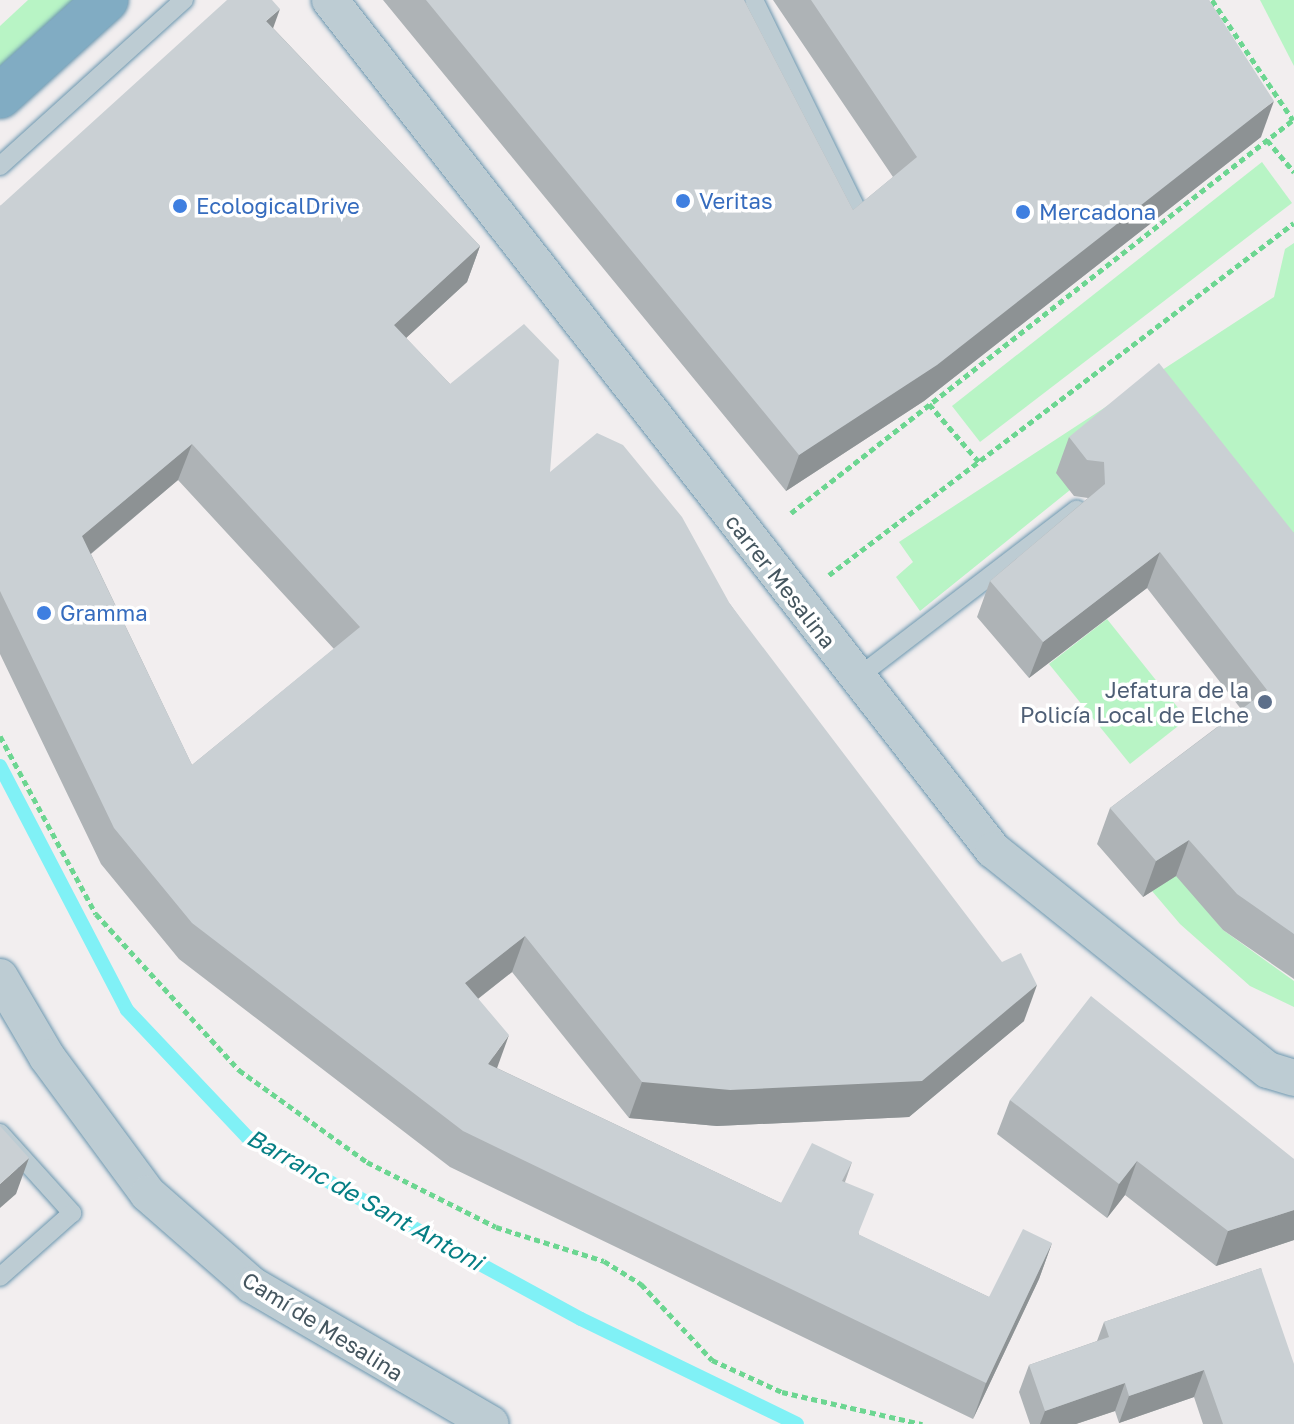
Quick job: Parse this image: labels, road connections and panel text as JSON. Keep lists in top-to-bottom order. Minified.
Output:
{"streets":{"street":["carrer Mesalina","Camí de Mesalina"]},"water":["Barranc de Sant Antoni"],"places":["Veritas","EcologicalDrive","Mercadona","Gramma","Jefatura de la Policía Local de Elche"]}
